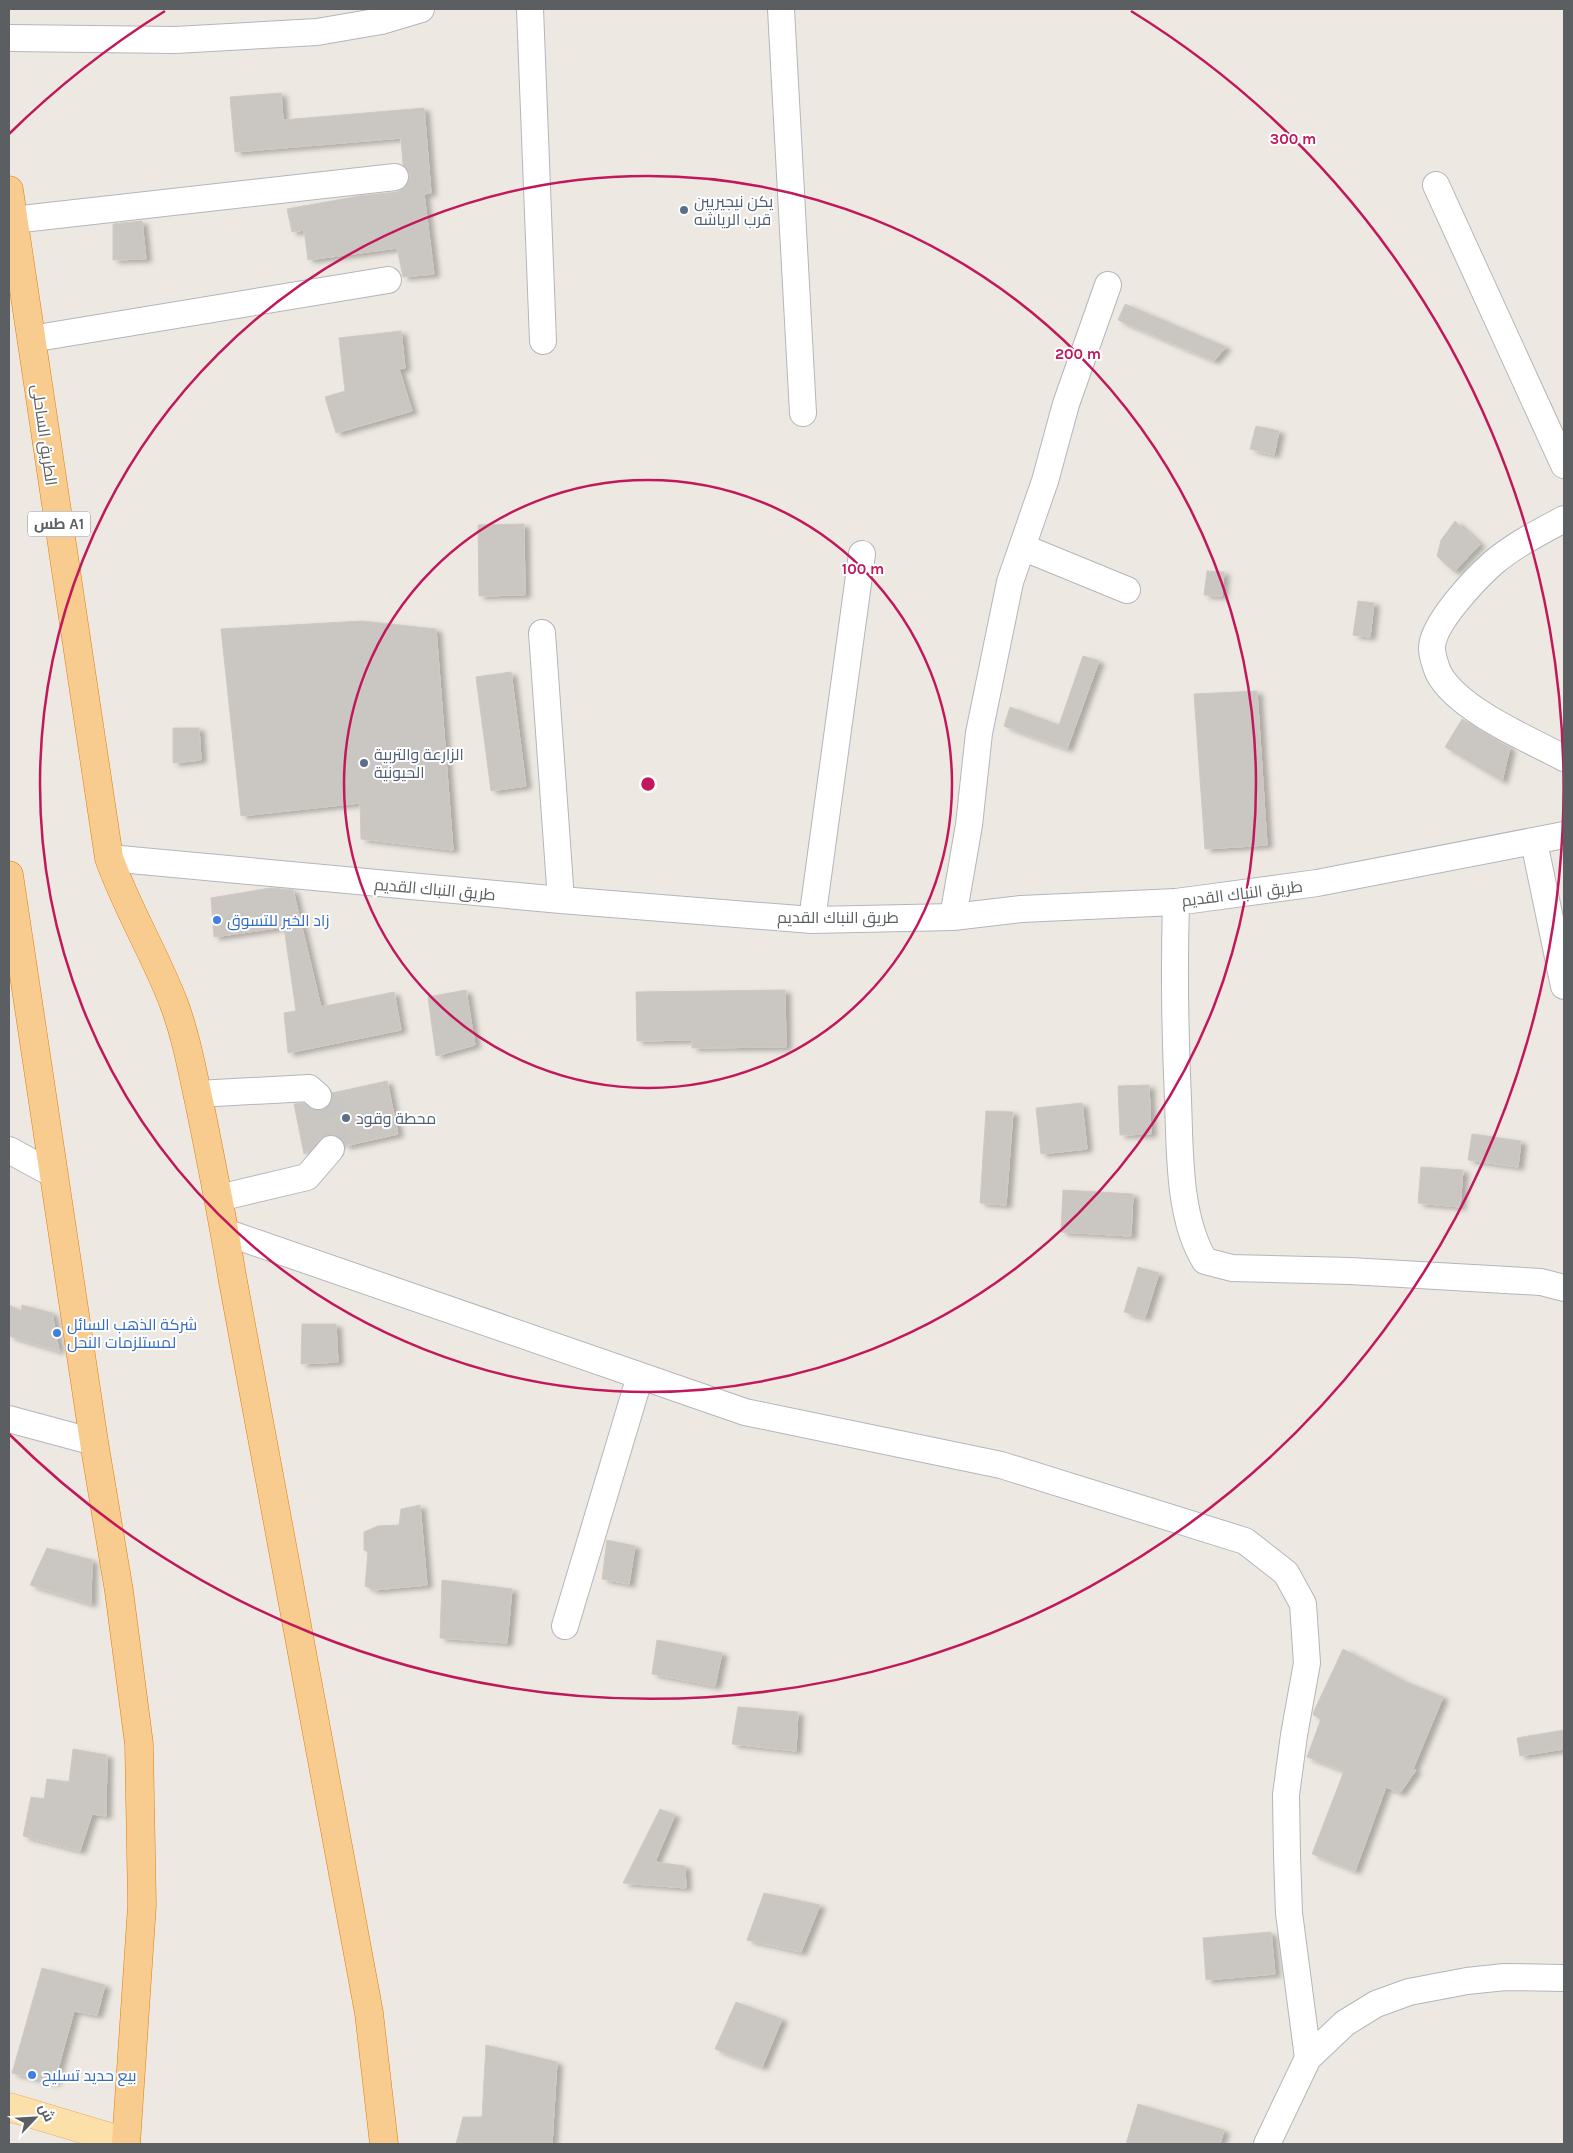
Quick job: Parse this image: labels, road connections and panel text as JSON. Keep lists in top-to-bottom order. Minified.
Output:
{"streets":{"highway":["الطريق الساحلى","طس A1"],"street":["طريق النباك القديم"]},"crossings":[["الطريق الساحلى","طريق النباك القديم"]],"places":["يكن نيجيريين قرب الرياشه","الزارعة والتربية الحيونية","زاد الخير للتسوق","محطة وقود","شركة الذهب السائل لمستلزمات النحل","بيع حديد تسليح"],"north":"top right","rings":["300 m","200 m","100 m"]}
